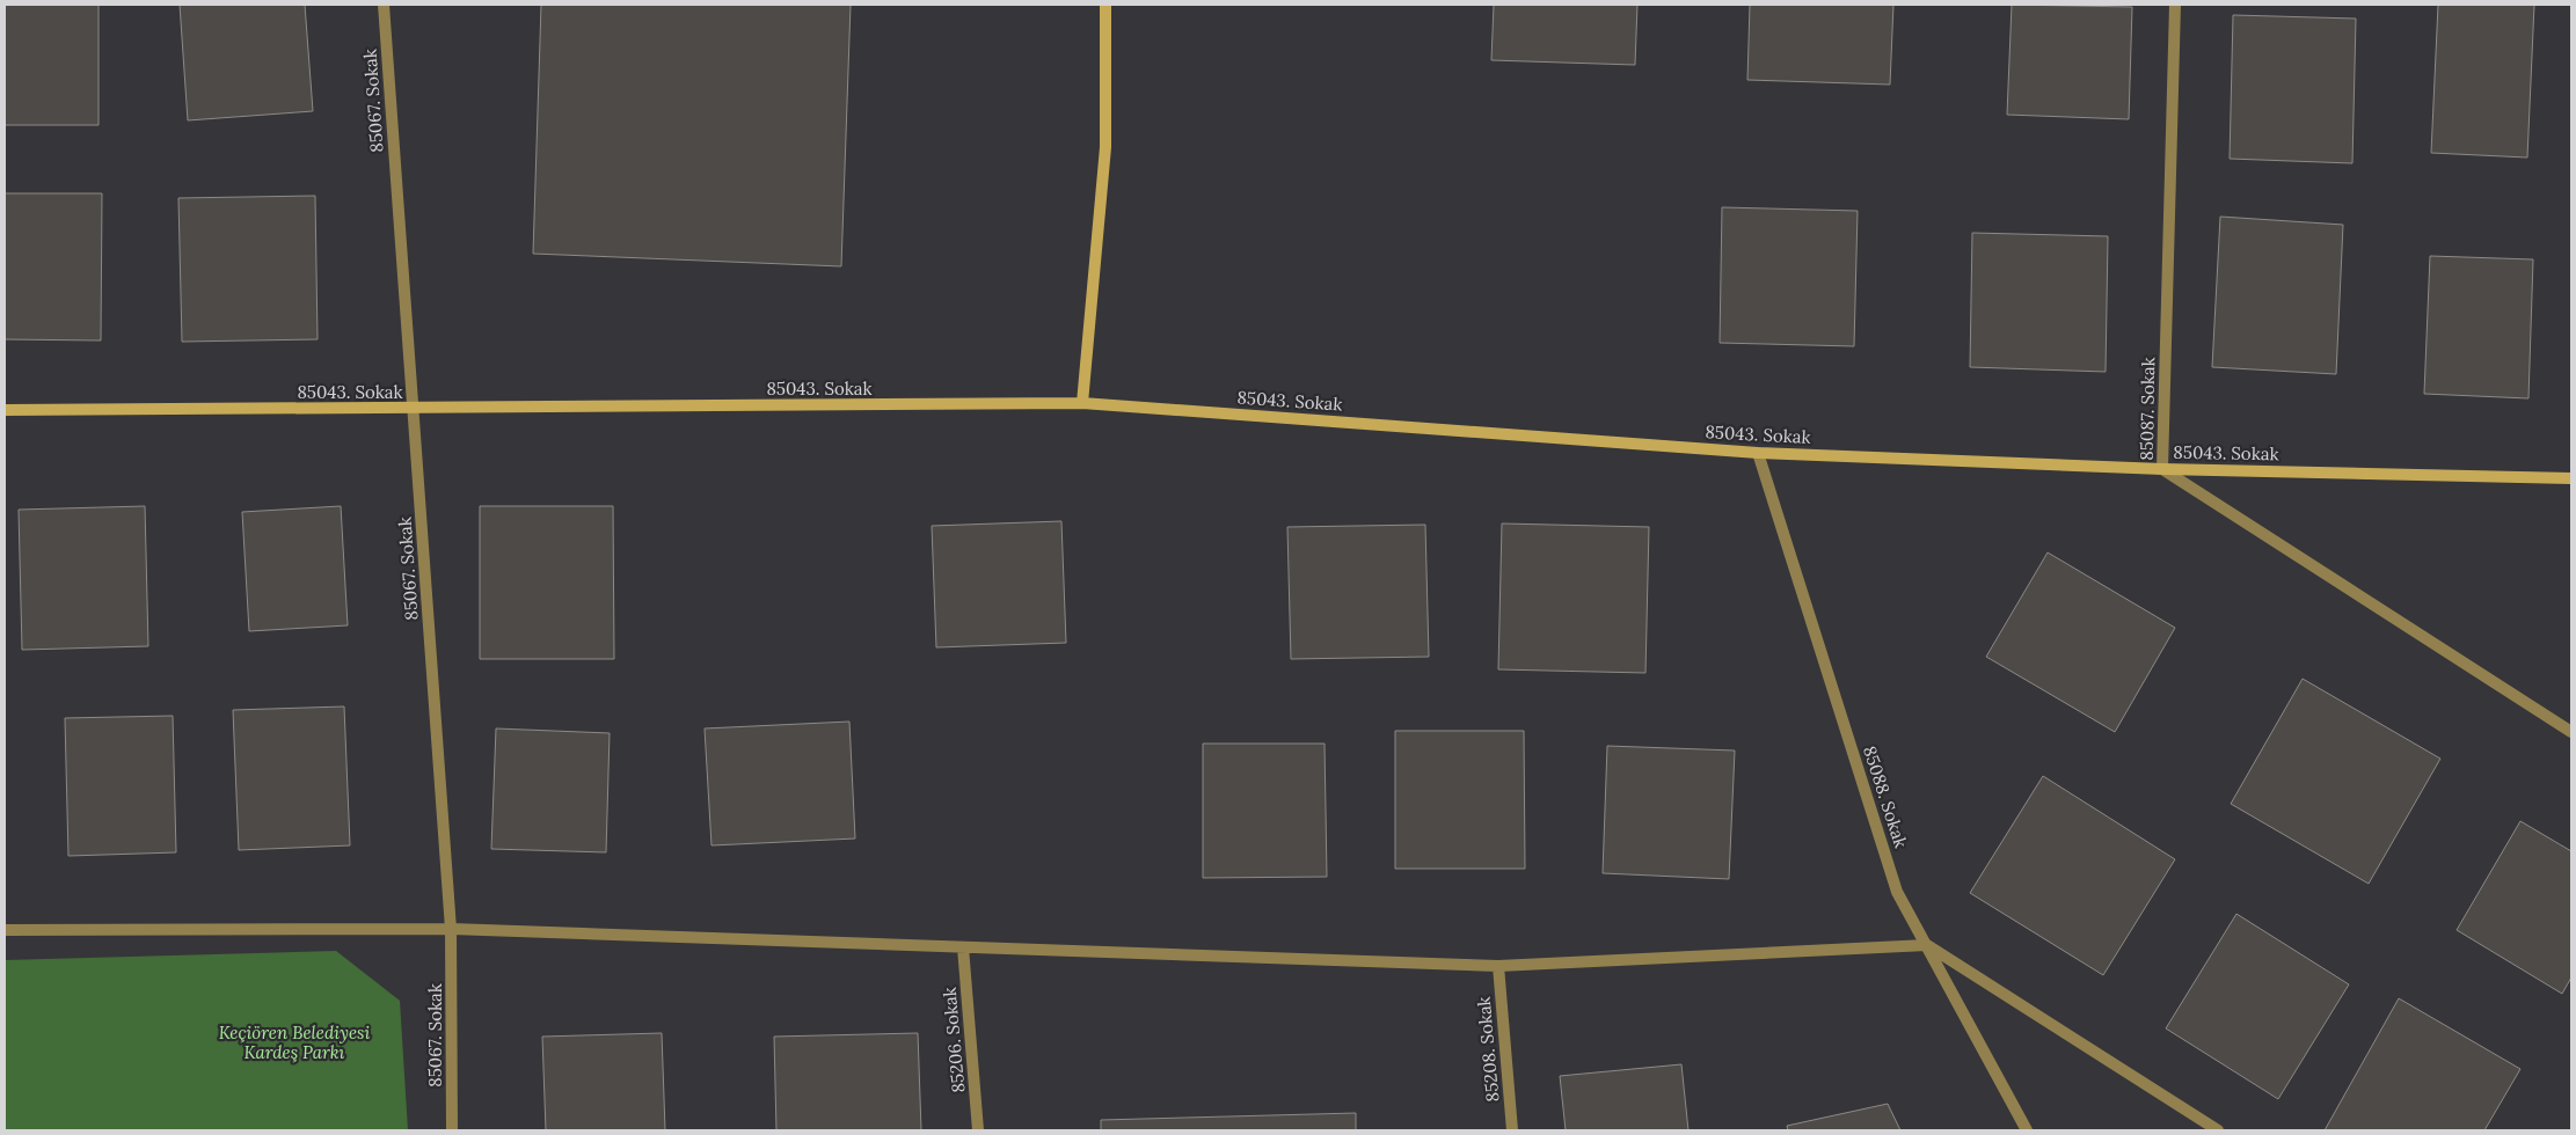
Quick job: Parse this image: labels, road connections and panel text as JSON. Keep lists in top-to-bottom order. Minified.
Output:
{"streets":{"street":["85067. Sokak","85043. Sokak","85087. Sokak","85088. Sokak","85206. Sokak","85208. Sokak"]},"crossings":[["85067. Sokak","85043. Sokak"],["85043. Sokak","85087. Sokak"],["85043. Sokak","85088. Sokak"]],"parks":["Keçiören Belediyesi Kardeş Parkı"]}
